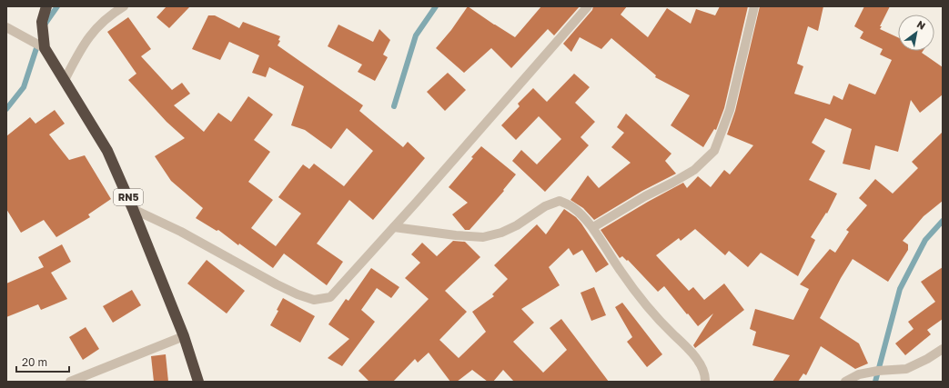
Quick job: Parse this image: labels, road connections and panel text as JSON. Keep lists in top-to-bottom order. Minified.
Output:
{"streets":{"highway":["RN5"]},"scale_bar":"20 m","north":"top right"}
